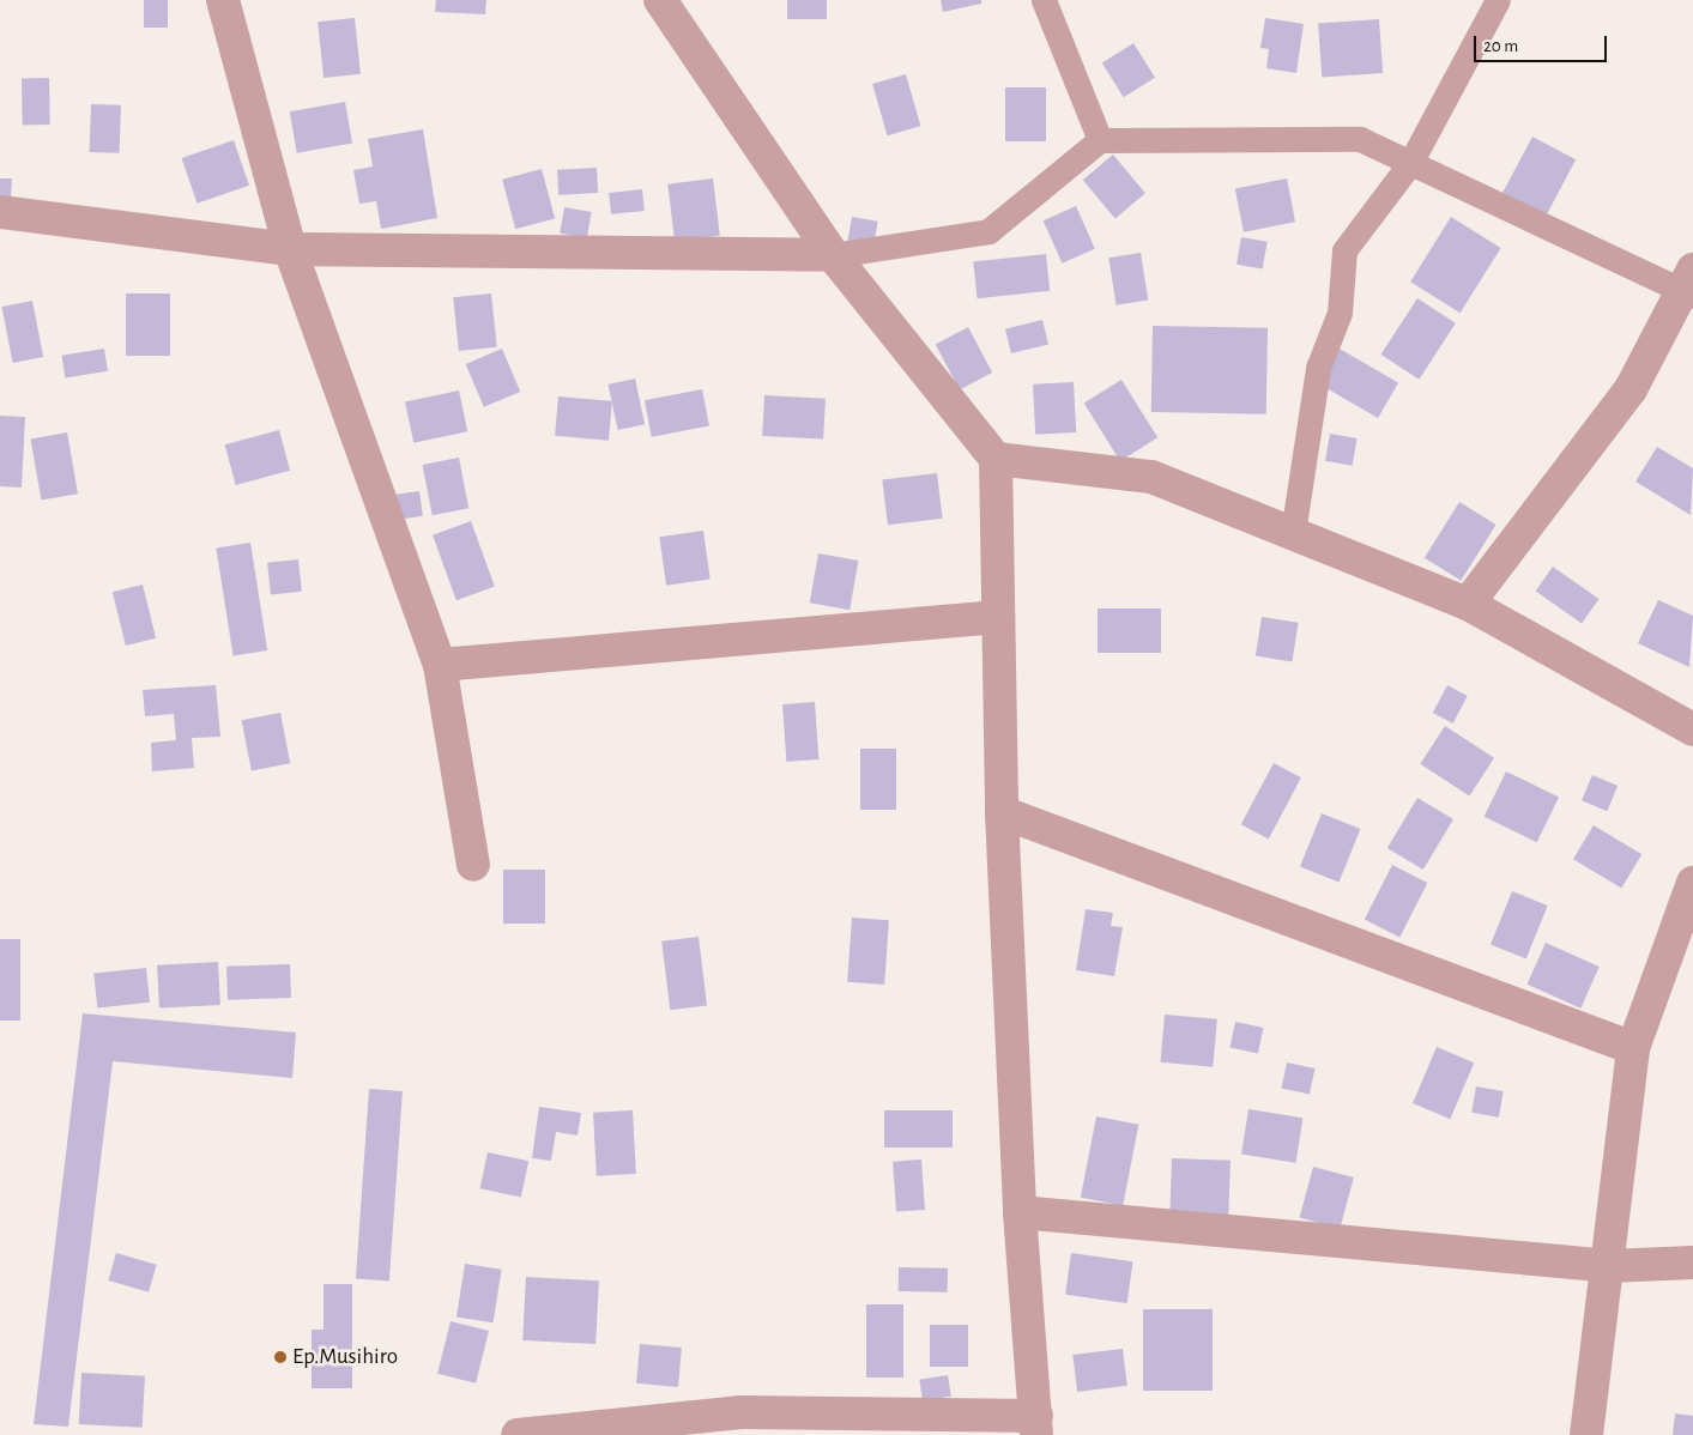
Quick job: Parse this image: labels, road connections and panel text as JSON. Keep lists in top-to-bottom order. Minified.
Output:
{"places":["Ep.Musihiro"],"scale_bar":"20 m"}
